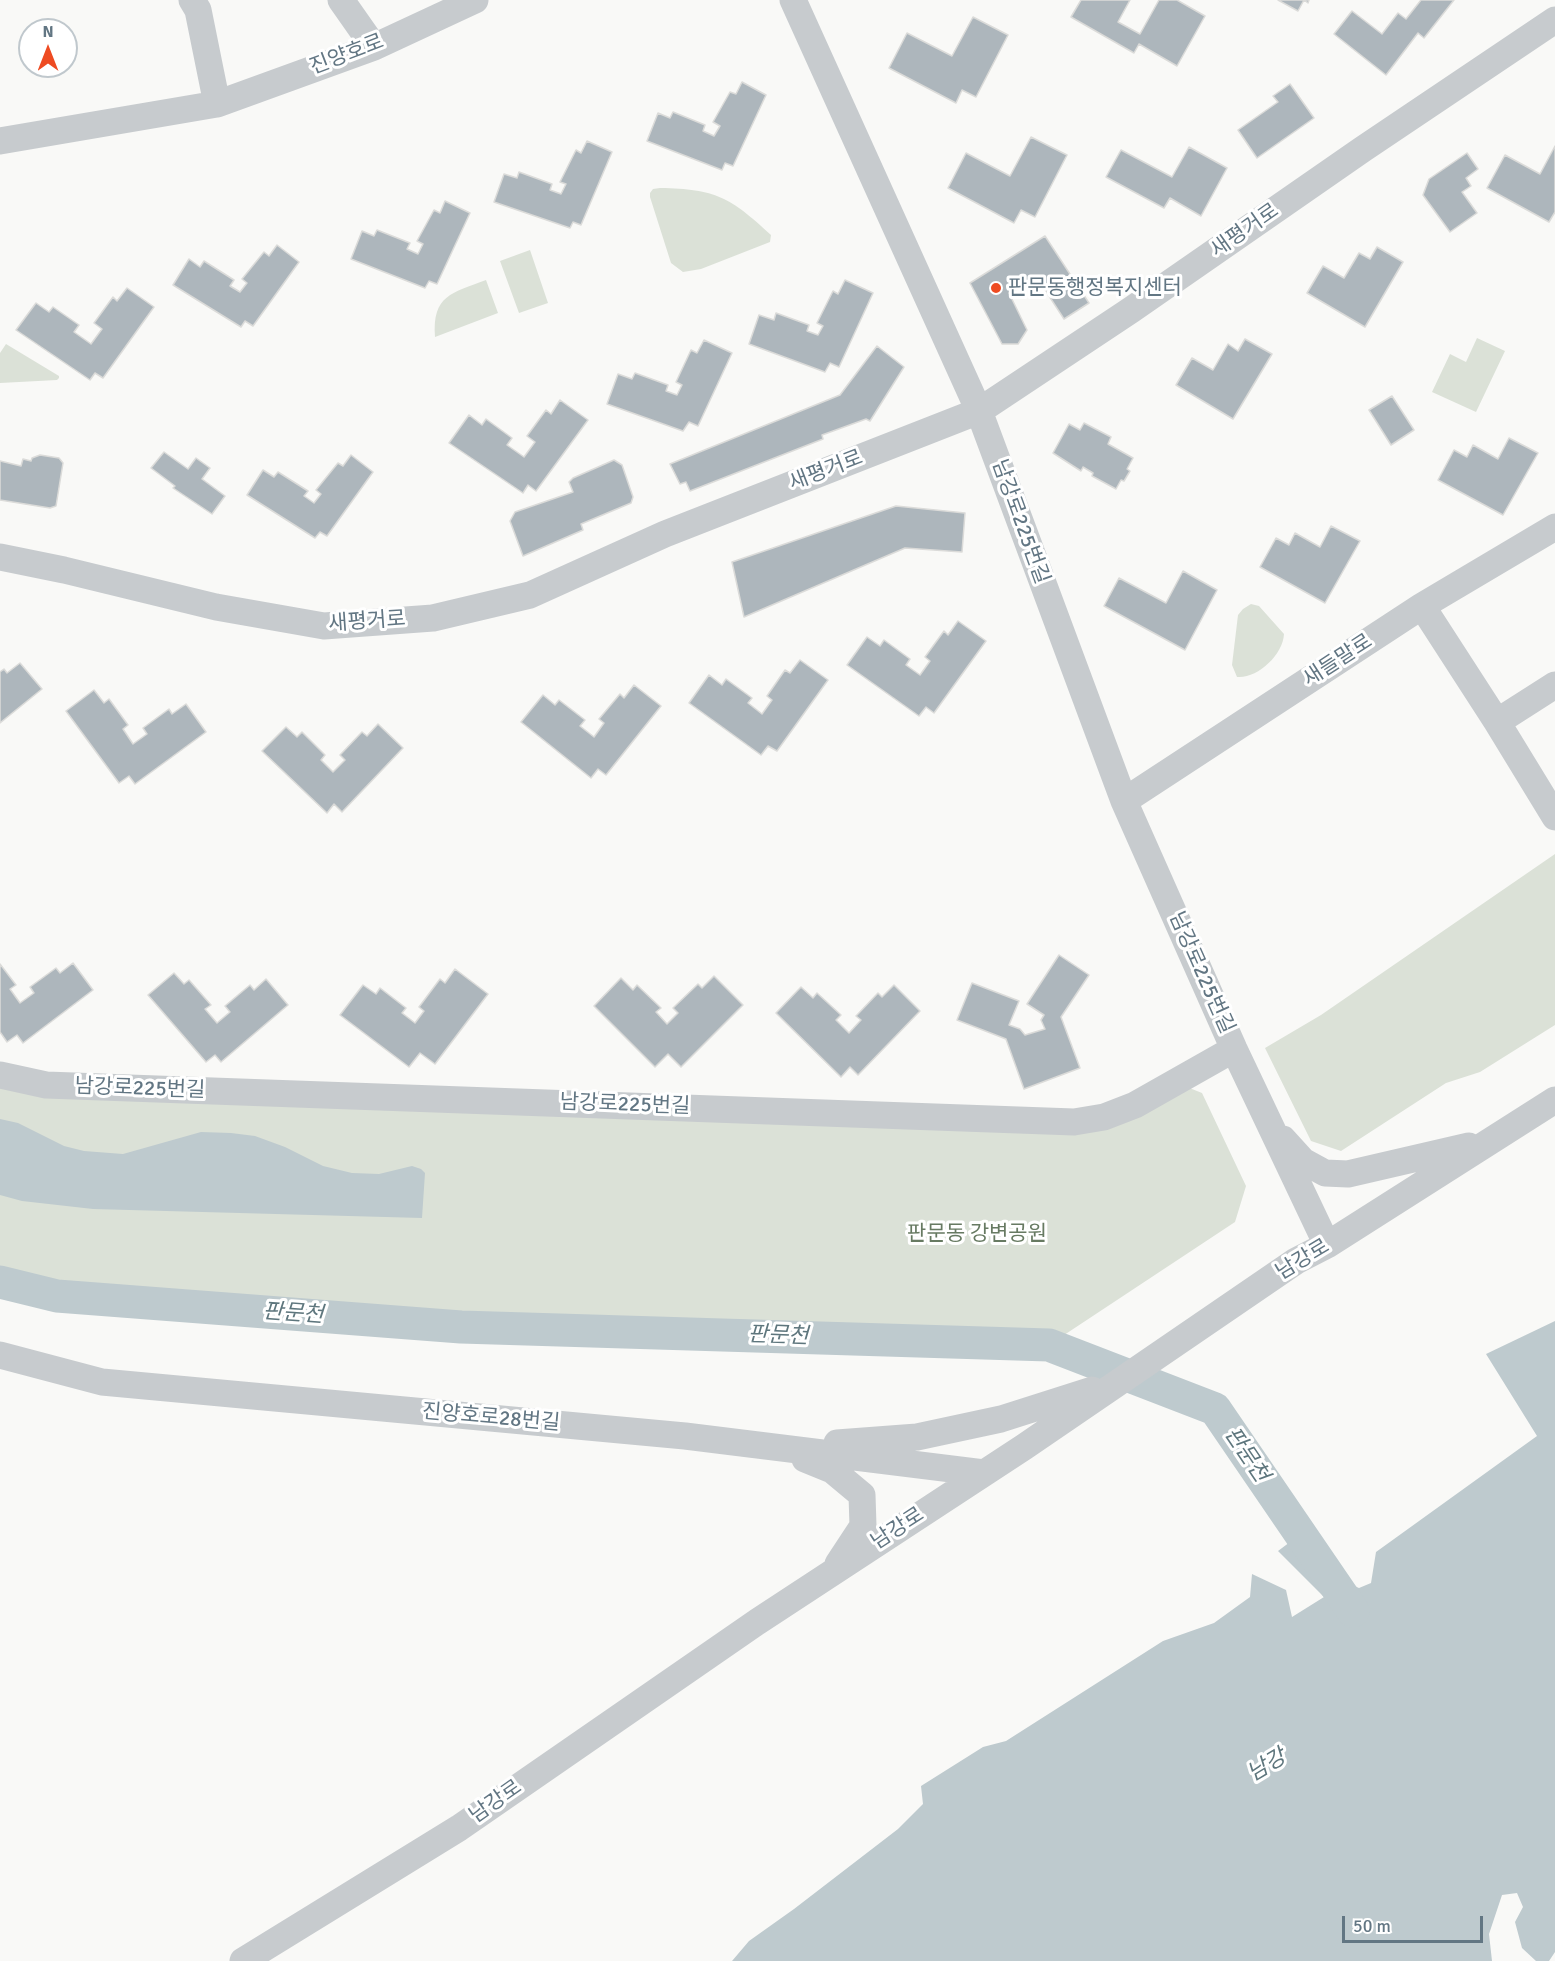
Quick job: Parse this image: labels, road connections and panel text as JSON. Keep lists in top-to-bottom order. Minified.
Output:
{"streets":{"street":["진양호로","새평거로","남강로225번길","새들말로","남강로","진양호로28번길"]},"crossings":[["새평거로","남강로225번길"],["남강로225번길","새들말로"],["남강로225번길","남강로"],["남강로","진양호로28번길"]],"water":["판문천","남강"],"parks":["판문동 강변공원"],"places":["판문동행정복지센터"],"scale_bar":"50 m","north":"top"}
